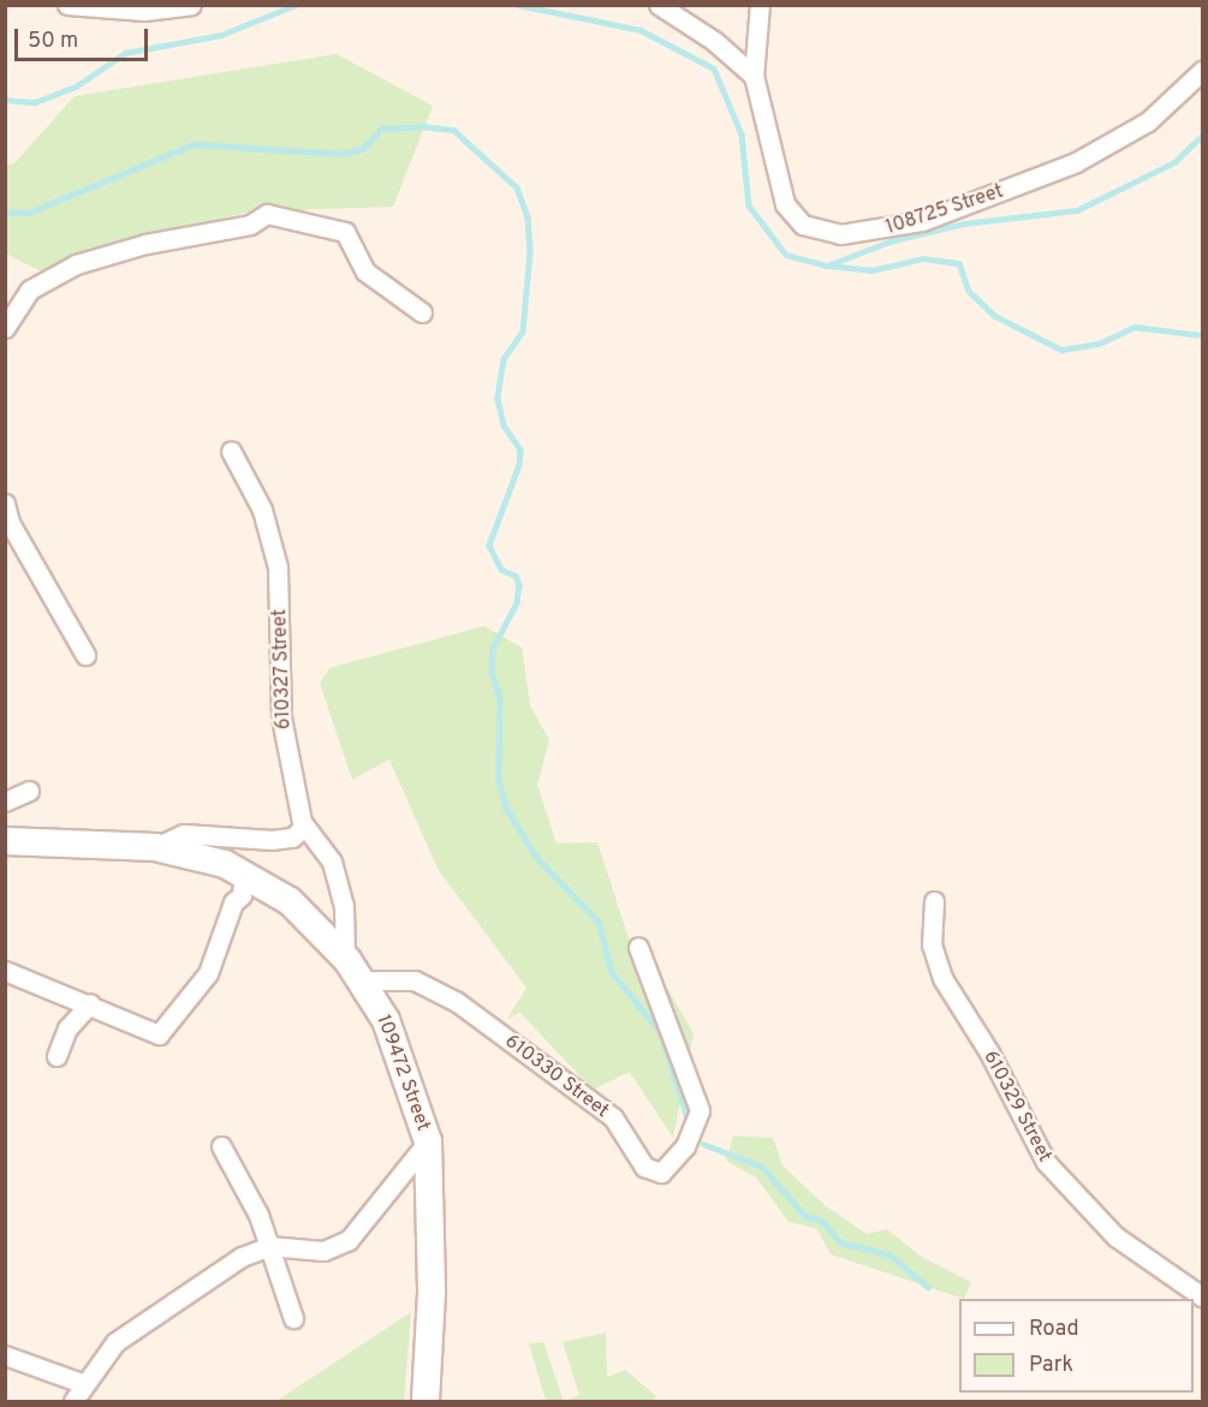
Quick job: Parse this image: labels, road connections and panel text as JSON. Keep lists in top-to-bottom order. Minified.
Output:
{"streets":{"street":["108725 Street","610327 Street","109472 Street","610330 Street","610329 Street"]},"crossings":[["109472 Street","610330 Street"]],"legend":["Road","Park"],"scale_bar":"50 m"}
